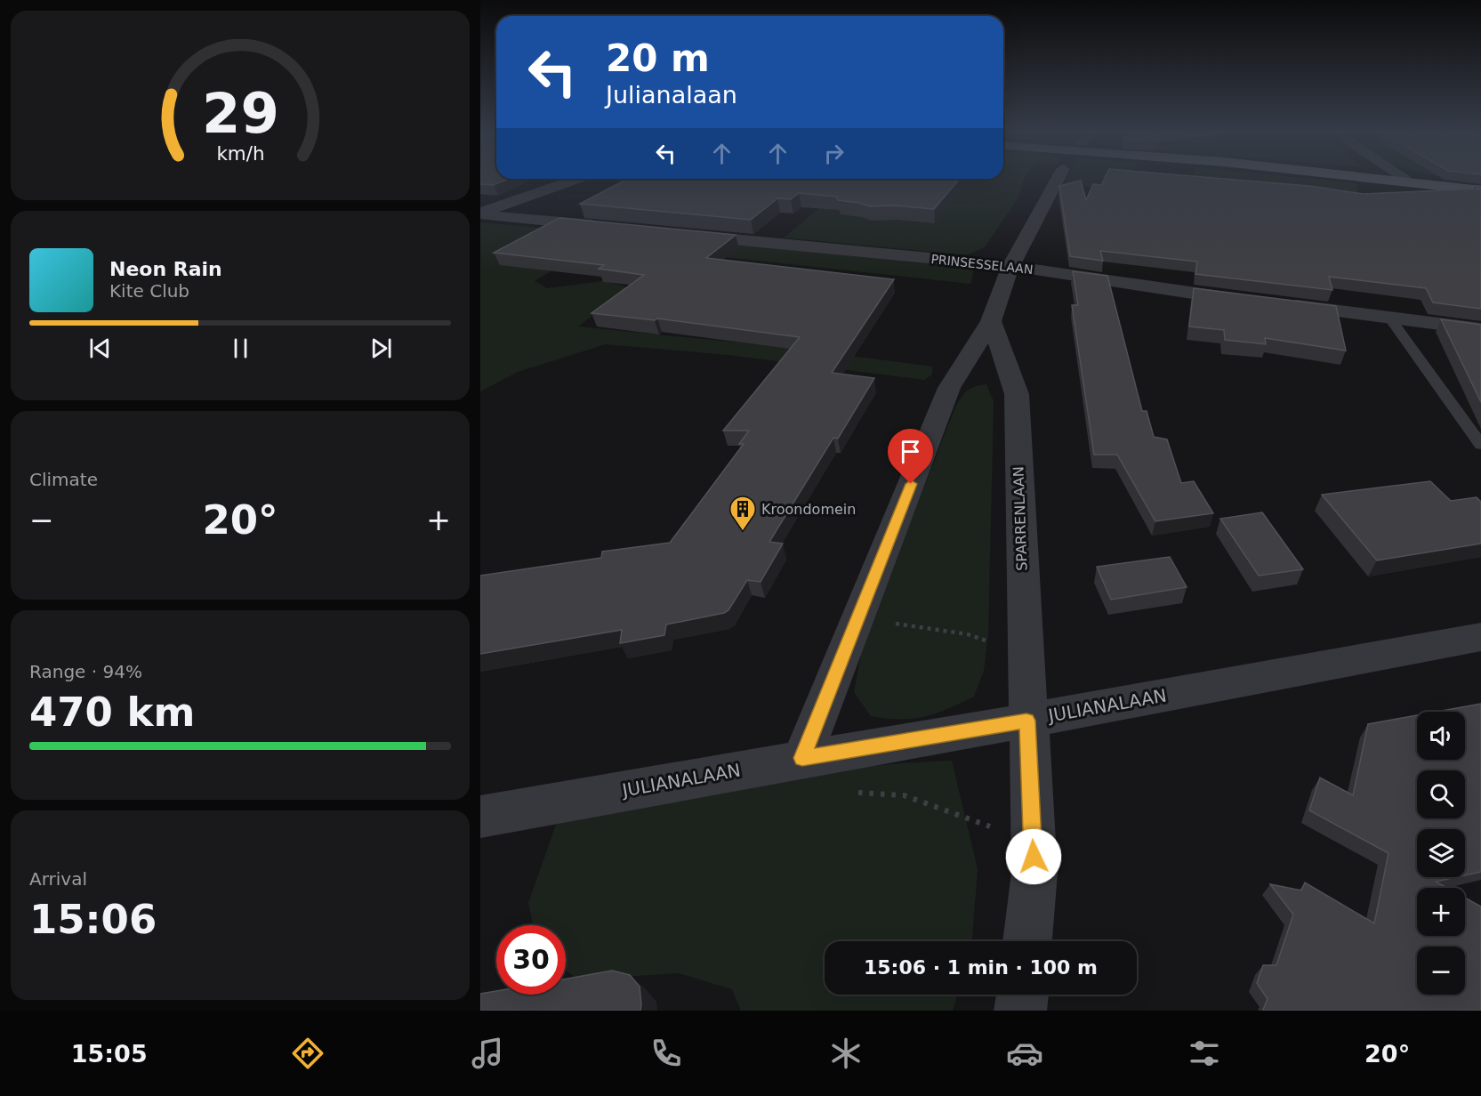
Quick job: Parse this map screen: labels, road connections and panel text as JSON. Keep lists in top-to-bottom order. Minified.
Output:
{"streets":{"street":["PRINSESSELAAN","SPARRENLAAN","JULIANALAAN"]},"crossings":[["SPARRENLAAN","JULIANALAAN"]],"places":{"building":["Kroondomein"]},"page":{"turn":["20 m","Julianalaan"],"song":["Neon Rain","Kite Club"],"tile":["Climate",["Range · 94%","470 km"],["Arrival","15:06"]],"heat":["−","20°","+"],"map_buttons":["+","−"],"limit":"30","trip":"15:06 · 1 min · 100 m","tabs":["15:05","20°"],"gauge":["29","km/h"]}}
